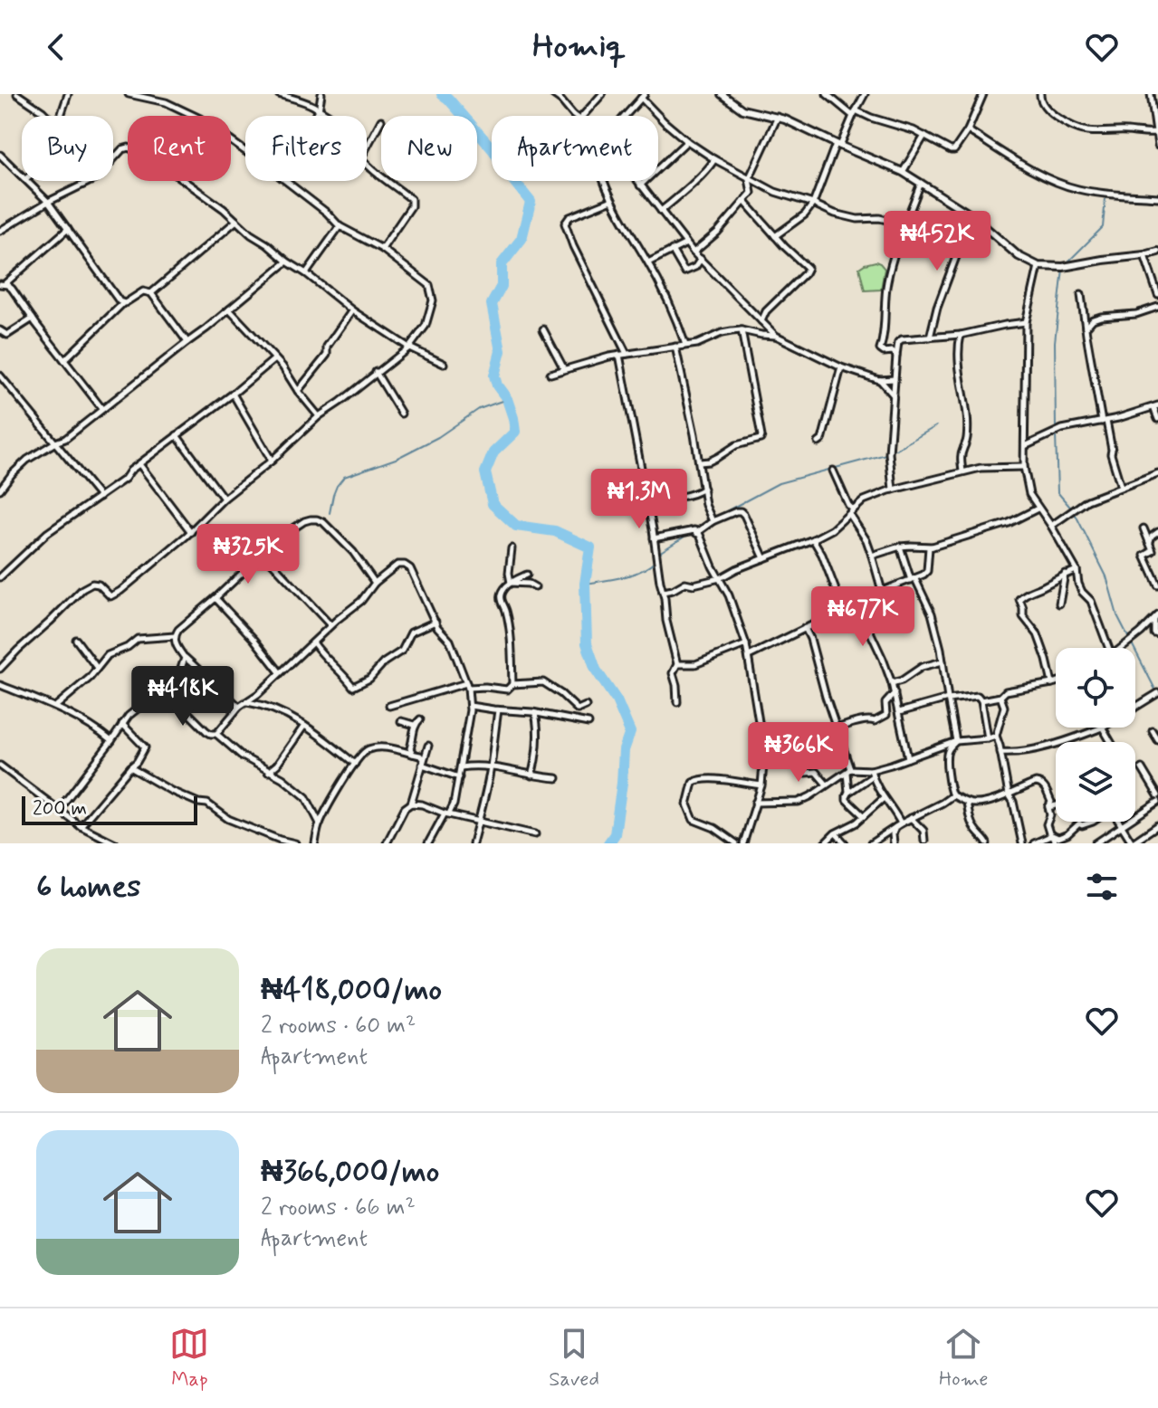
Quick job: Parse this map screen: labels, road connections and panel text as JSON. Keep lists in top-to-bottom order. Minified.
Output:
{"scale_bar":"200 m","page":{"header":"Homiq","chip":["Buy","Rent","Filters","New","Apartment"],"price":["₦452K","₦1.3M","₦325K","₦677K","₦418K","₦366K"],"scale":"200 m","heading":"6 homes","list":[{"name":"₦418,000/mo","note":"2 rooms · 60 m² · Apartment"},{"name":"₦366,000/mo","note":"2 rooms · 66 m² · Apartment"}],"tabs":["Map","Saved","Home"]}}
